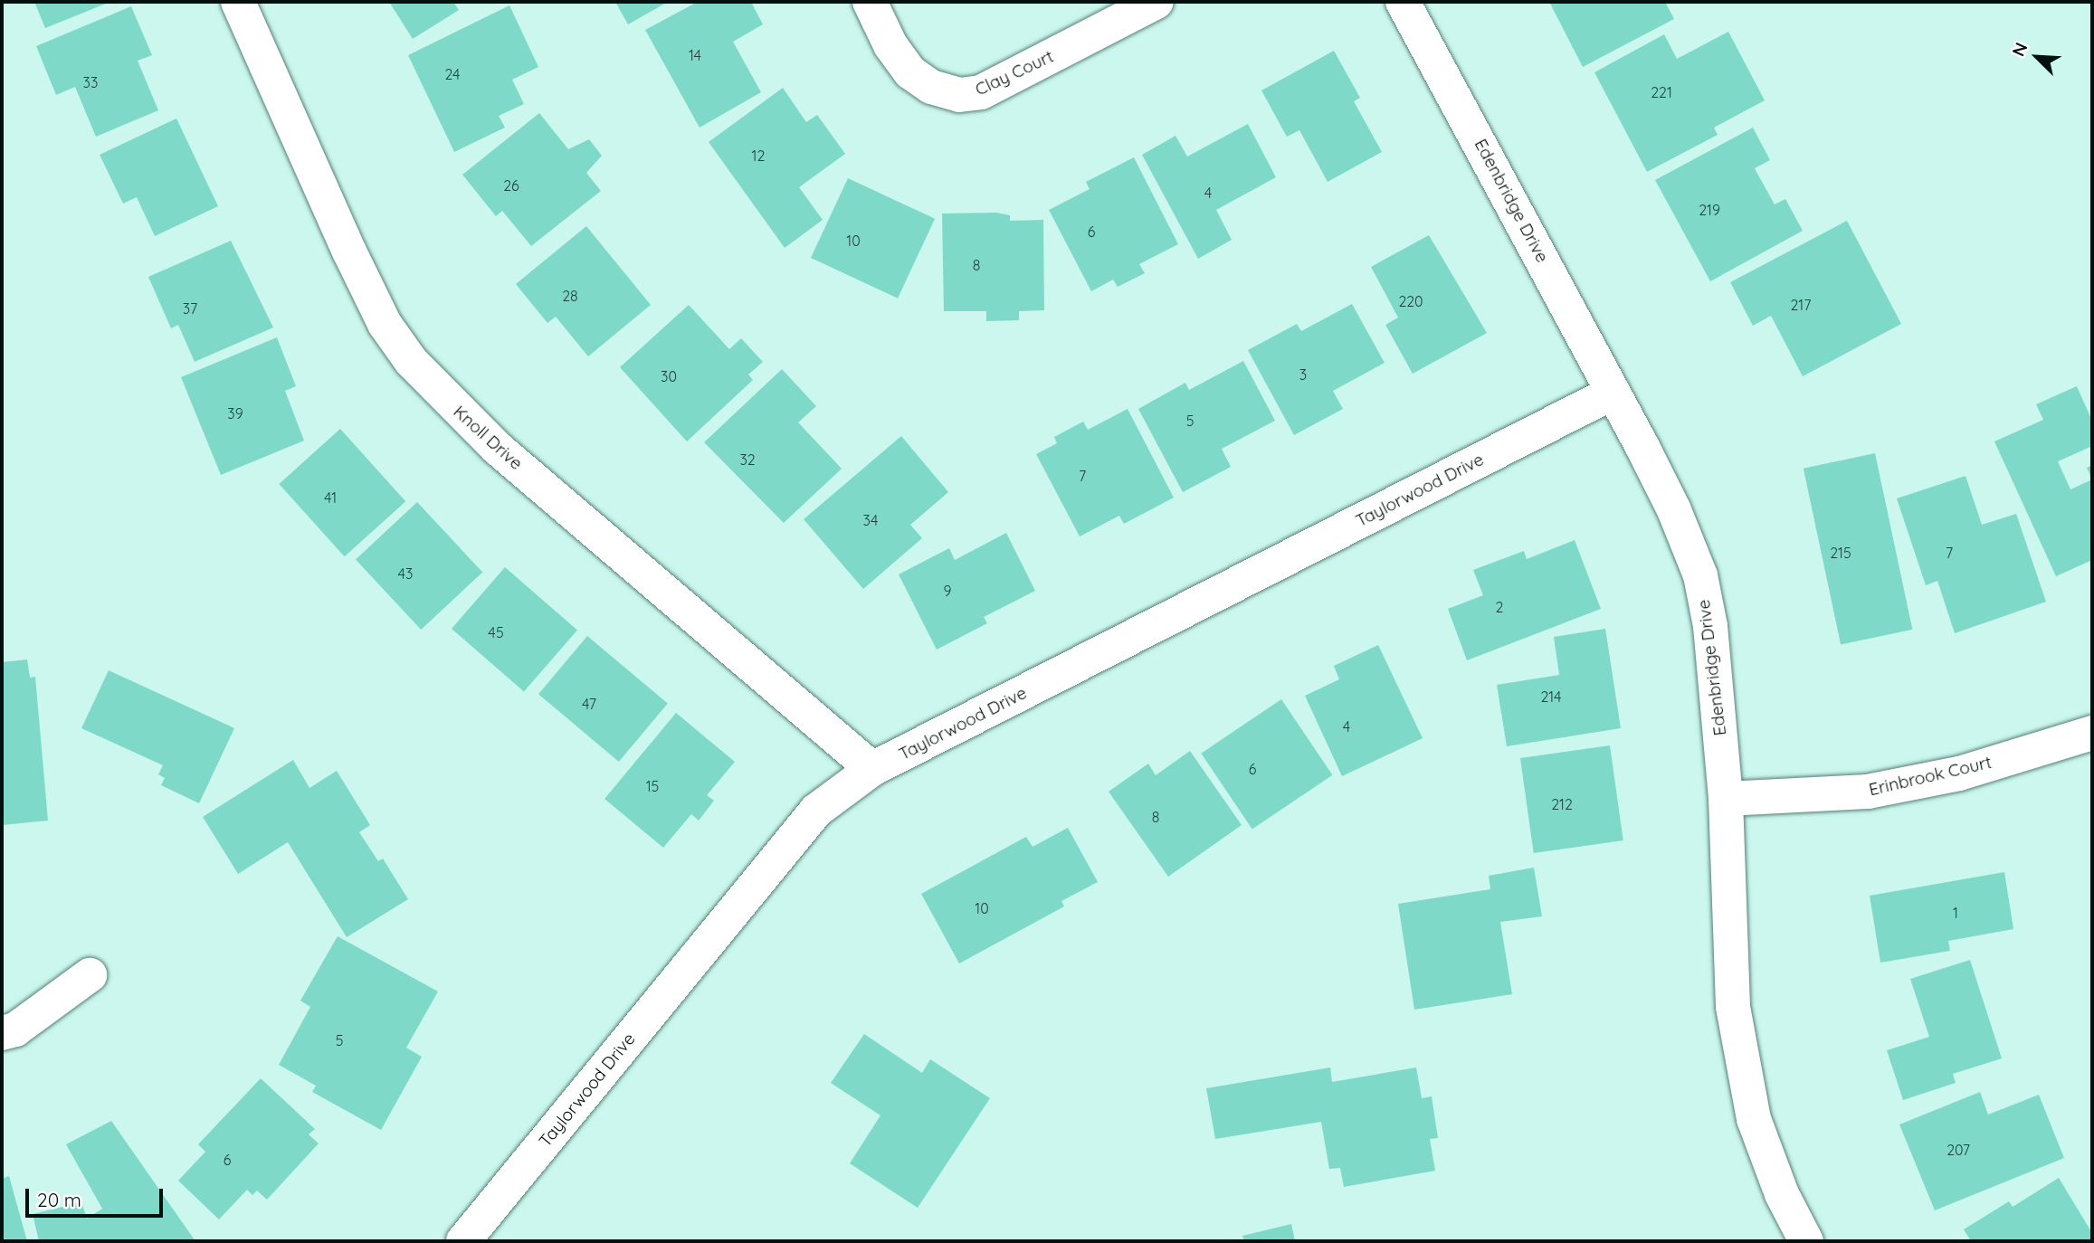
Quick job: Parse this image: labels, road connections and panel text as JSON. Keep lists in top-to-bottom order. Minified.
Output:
{"streets":{"street":["Clay Court","Edenbridge Drive","Knoll Drive","Taylorwood Drive","Erinbrook Court"]},"crossings":[["Edenbridge Drive","Taylorwood Drive"],["Edenbridge Drive","Erinbrook Court"],["Knoll Drive","Taylorwood Drive"]],"house_numbers":["14","24","33","221","12","26","4","219","6","10","8","28","220","217","37","3","30","39","5","32","7","41","34","215","7","43","9","2","45","214","47","4","6","15","212","8","10","1","5","207","6"],"scale_bar":"20 m","north":"top left"}
